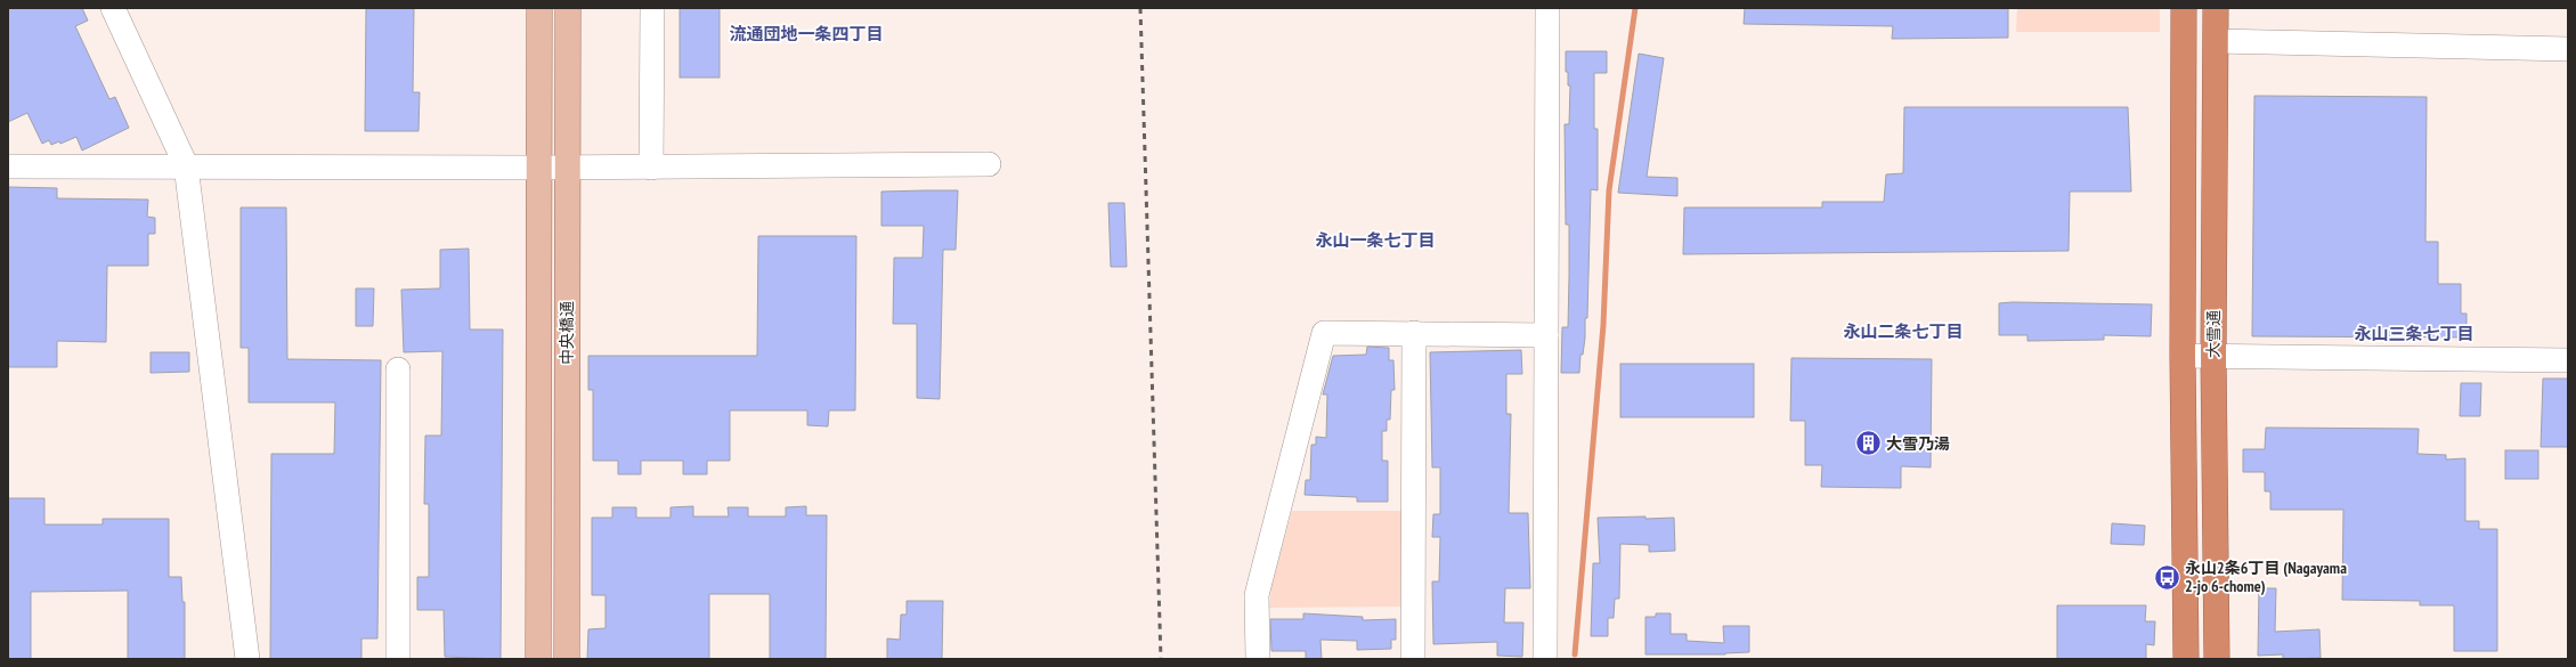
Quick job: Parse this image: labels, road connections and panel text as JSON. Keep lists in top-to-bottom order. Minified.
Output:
{"streets":{"highway":["大雪通"],"main road":["中央橋通"]},"districts":["流通団地一条四丁目","永山一条七丁目","永山二条七丁目","永山三条七丁目"],"places":{"building":["大雪乃湯"],"bus stop":["永山2条6丁目 (Nagayama 2-jo 6-chome)"]}}
